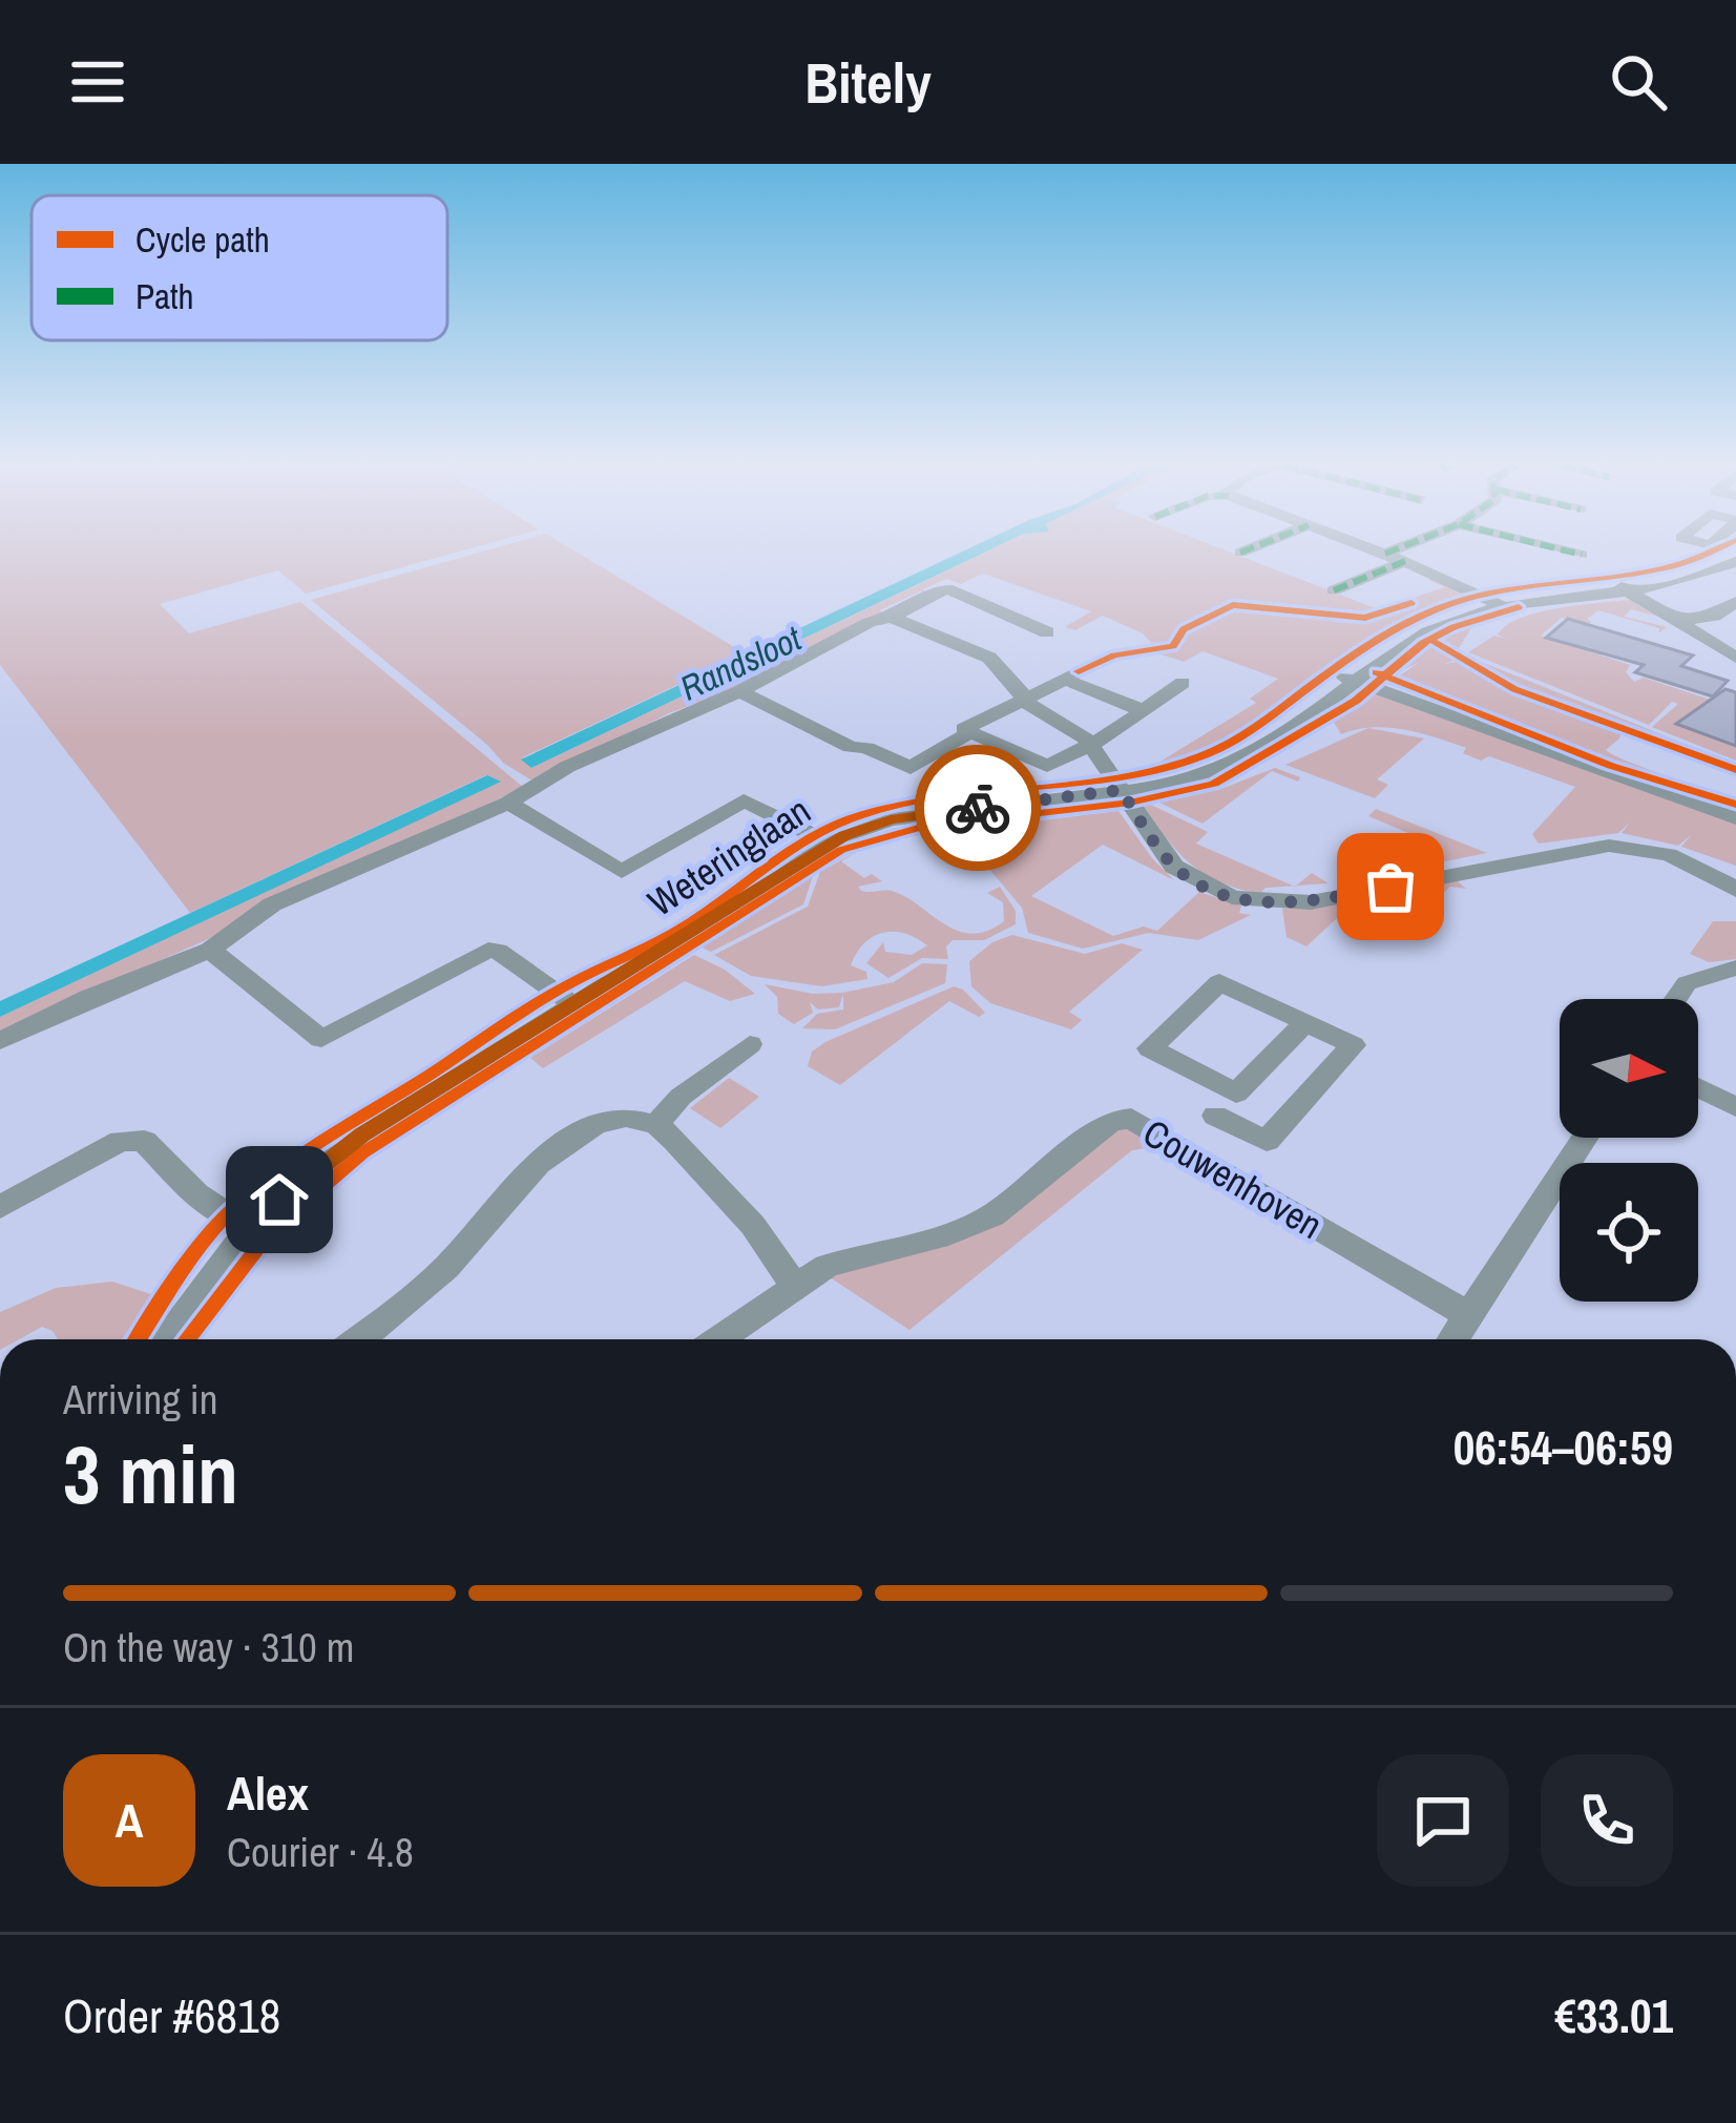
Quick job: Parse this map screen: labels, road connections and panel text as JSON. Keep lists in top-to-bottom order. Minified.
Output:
{"streets":{"street":["Weteringlaan","Couwenhoven"]},"water":["Randsloot"],"legend":["Cycle path","Path"],"north":"right","page":{"header":"Bitely","heading":["3 min","Arriving in","06:54–06:59"],"panel":["Alex","Courier · 4.8","Order #6818","€33.01"],"bar":"On the way · 310 m","round":"A"}}
